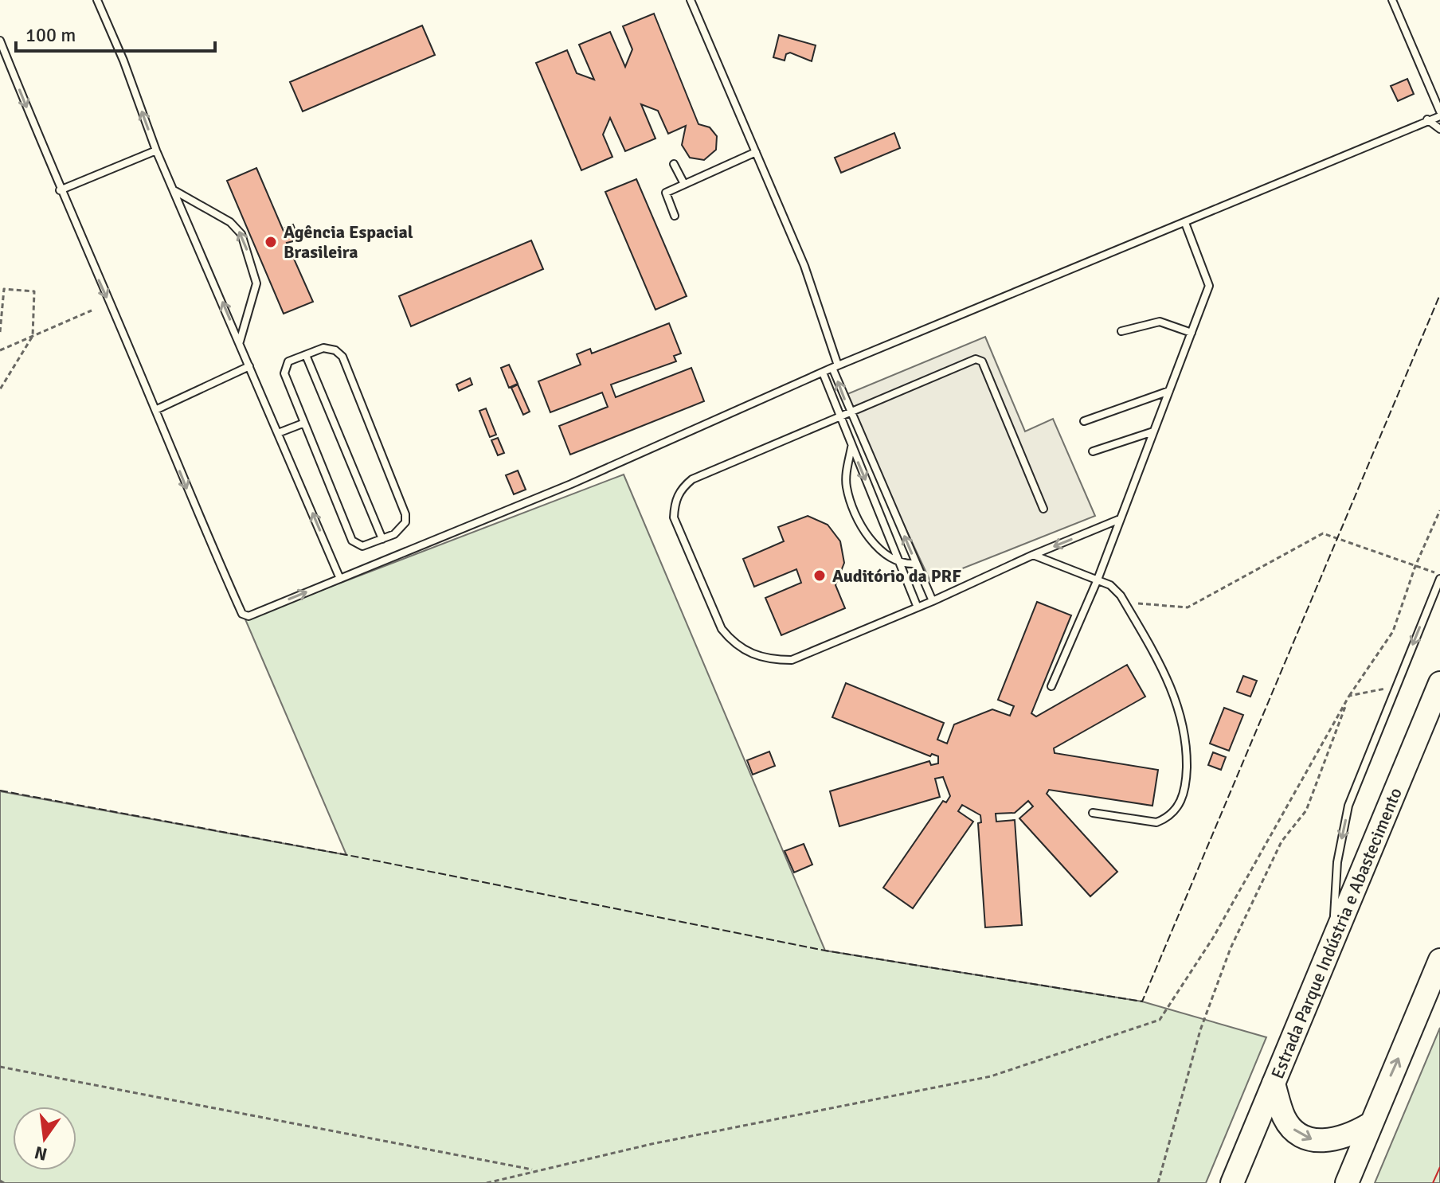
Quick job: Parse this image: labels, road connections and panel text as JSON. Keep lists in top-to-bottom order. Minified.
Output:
{"streets":{"highway":["Estrada Parque Indústria e Abastecimento"]},"places":["Agência Espacial Brasileira","Auditório da PRF"],"scale_bar":"100 m","north":"bottom"}
